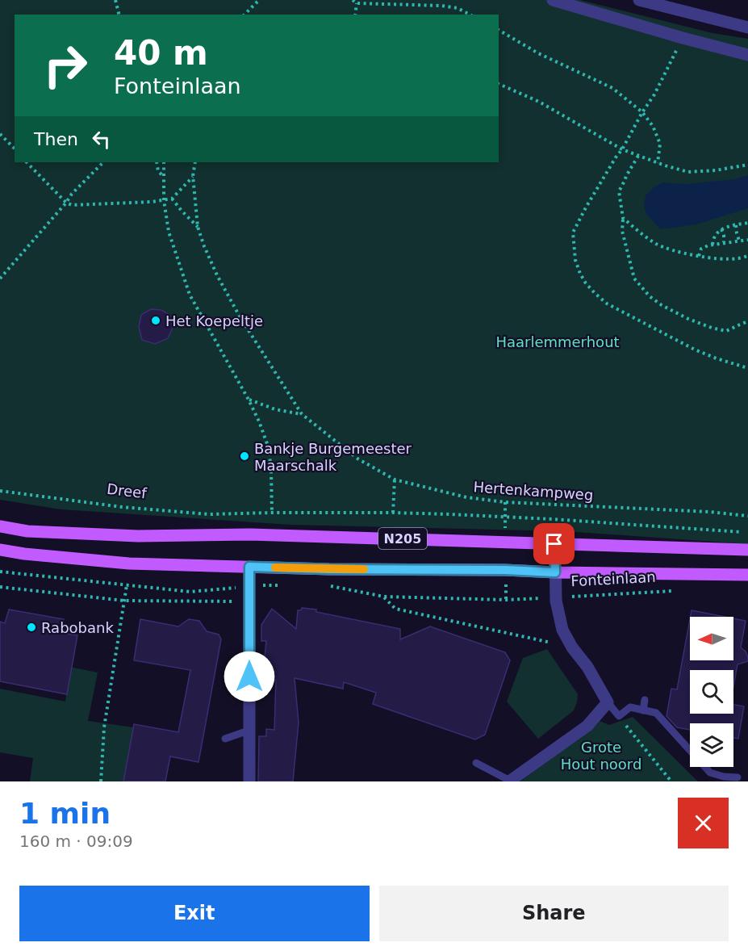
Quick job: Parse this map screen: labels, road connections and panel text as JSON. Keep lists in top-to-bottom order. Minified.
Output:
{"streets":{"main road":["N205","Fonteinlaan"],"path":["Dreef","Hertenkampweg"]},"crossings":[["N205","Fonteinlaan"]],"parks":["Haarlemmerhout","Grote Hout noord"],"places":["Het Koepeltje","Bankje Burgemeester Maarschalk","Rabobank"],"north":"left","page":{"turn":["40 m","Fonteinlaan"],"then":"Then","heading":["1 min","160 m · 09:09"],"buttons":["Exit","Share"]}}
